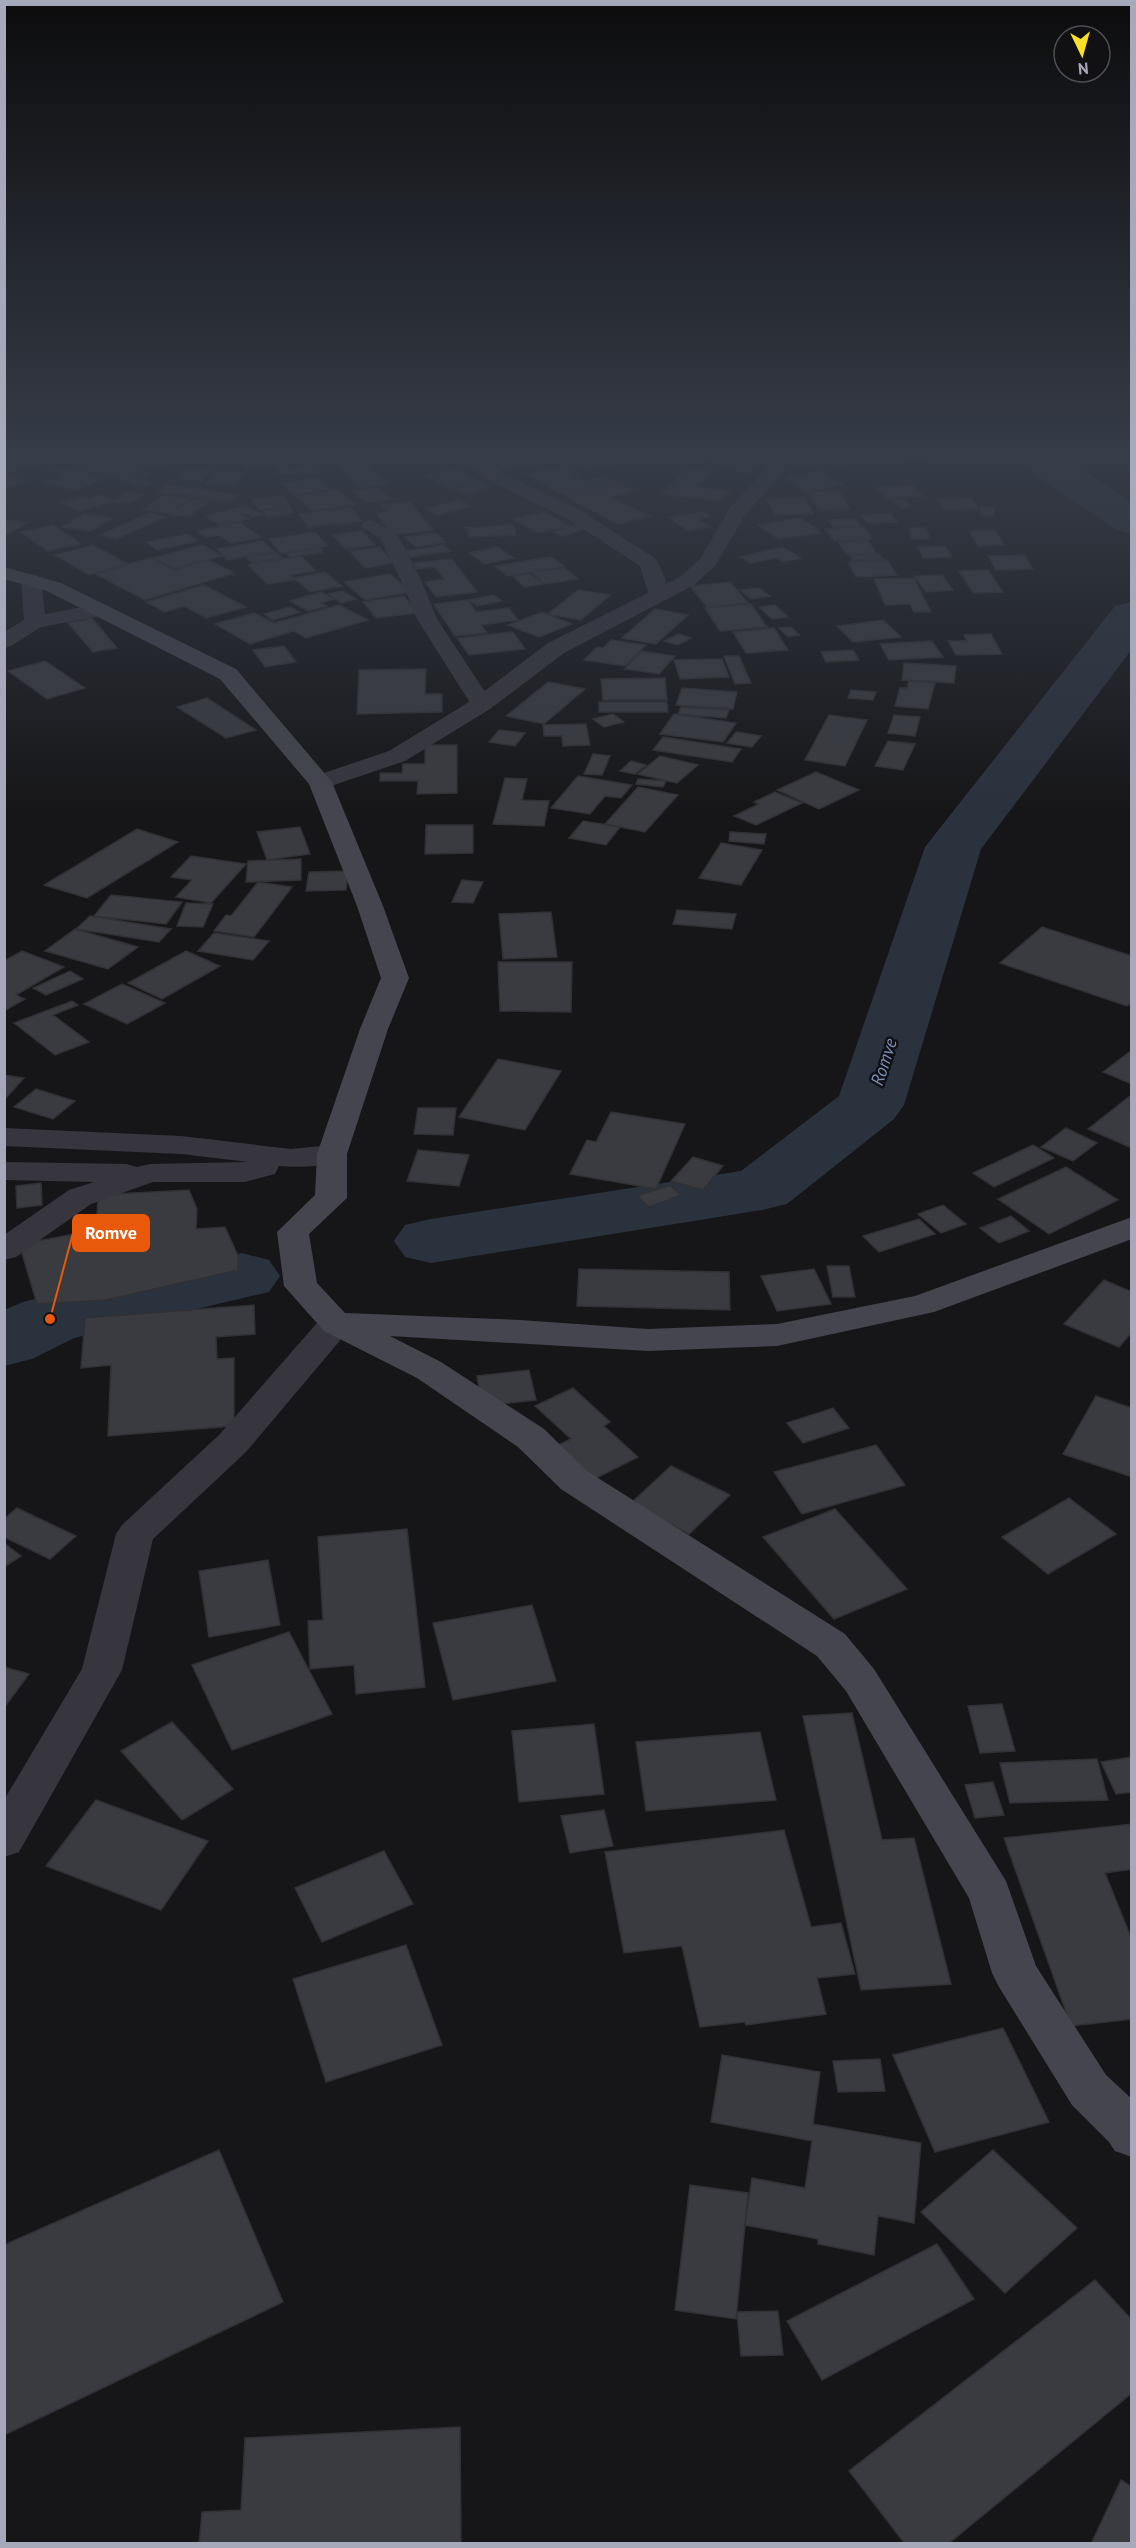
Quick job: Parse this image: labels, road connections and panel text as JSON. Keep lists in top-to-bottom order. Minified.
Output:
{"water":["Romve"],"places":["Romve"],"north":"bottom"}
